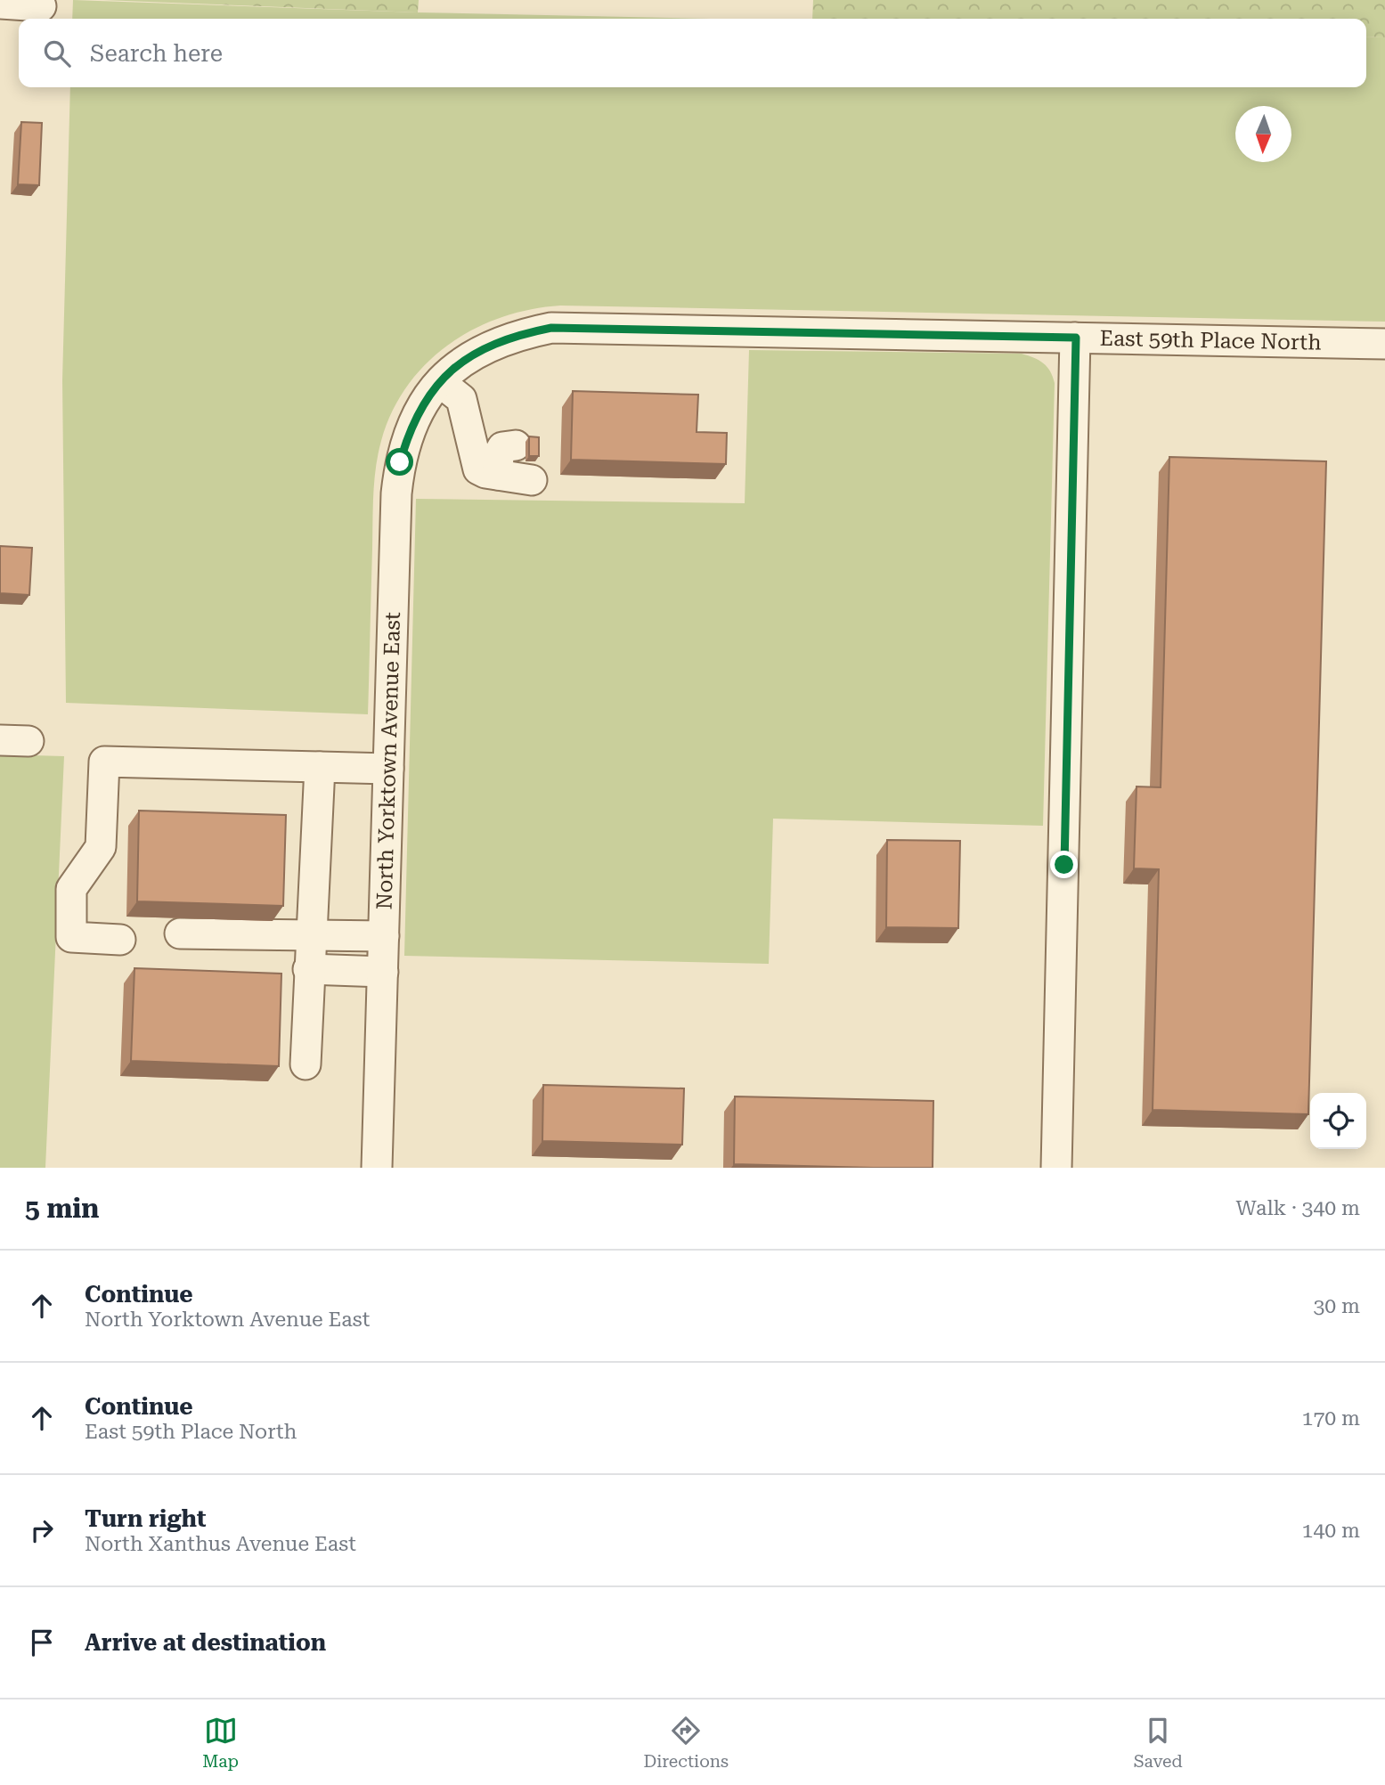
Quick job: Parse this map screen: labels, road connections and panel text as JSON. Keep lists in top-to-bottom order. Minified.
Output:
{"streets":{"street":["East 59th Place North","North Yorktown Avenue East"]},"crossings":[["East 59th Place North","North Yorktown Avenue East"]],"north":"bottom","page":{"search":"Search here","heading":["5 min","Walk · 340 m"],"list":[["Continue","North Yorktown Avenue East","30 m"],["Continue","East 59th Place North","170 m"],["Turn right","North Xanthus Avenue East","140 m"],"Arrive at destination"],"nav":["Map","Directions","Saved"]}}
